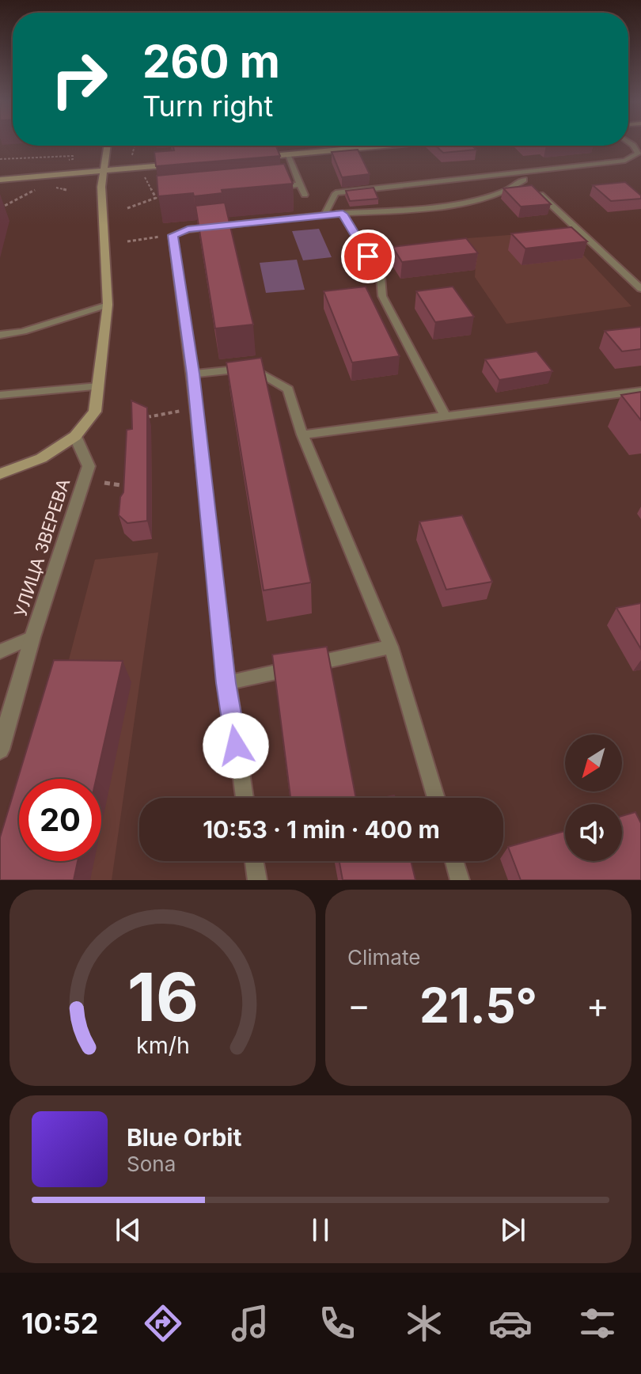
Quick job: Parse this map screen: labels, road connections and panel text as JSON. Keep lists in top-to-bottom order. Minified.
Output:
{"streets":{"street":["УЛИЦА ЗВЕРЕВА"]},"north":"bottom left","page":{"turn":["260 m","Turn right"],"limit":"20","trip":"10:53 · 1 min · 400 m","tile":"Climate","heat":["−","21.5°","+"],"song":["Blue Orbit","Sona"],"tabs":"10:52","gauge":["16","km/h"]}}
